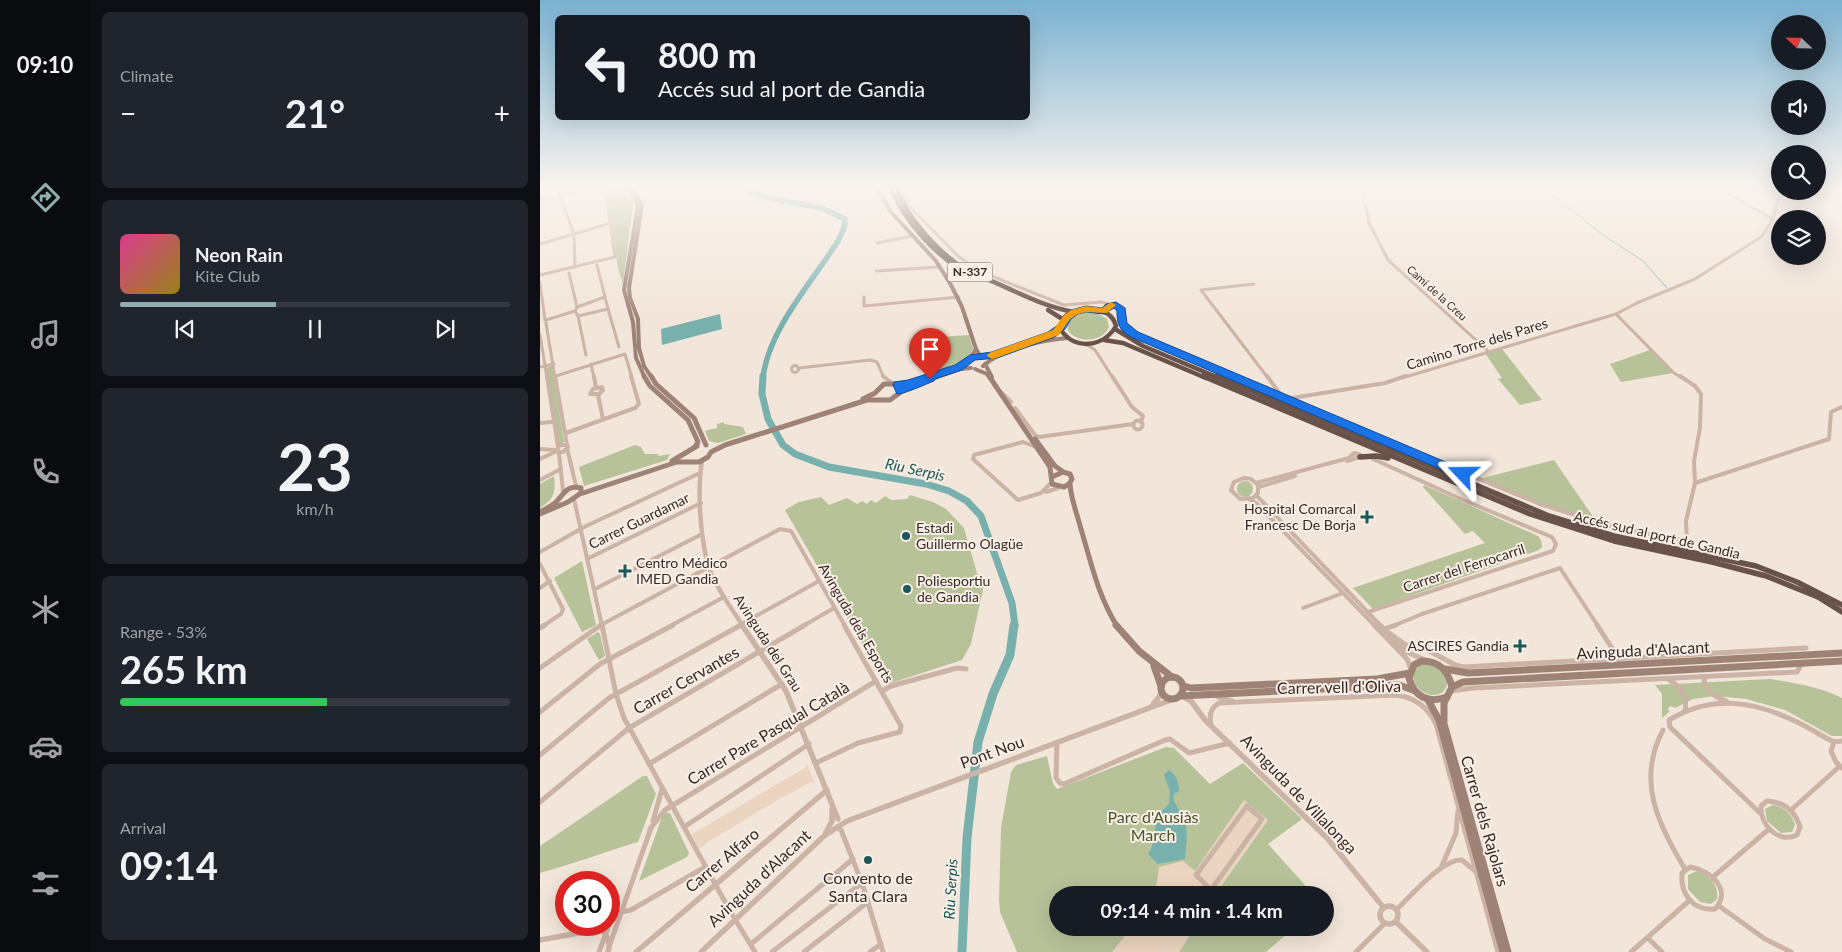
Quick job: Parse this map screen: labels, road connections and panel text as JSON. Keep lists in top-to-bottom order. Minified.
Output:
{"streets":{"highway":["N-337","Accés sud al port de Gandia"],"main road":["Avinguda d'Alacant","Carrer dels Rajolars"],"street":["Camí de la Creu","Camino Torre dels Pares","Carrer Guardamar","Carrer del Ferrocarril","Avinguda dels Esports","Avinguda del Grau","Carrer Cervantes","Carrer vell d'Oliva","Carrer Pare Pasqual Català","Pont Nou","Avinguda de Villalonga","Carrer Alfaro"]},"crossings":[["N-337","Accés sud al port de Gandia"],["Camí de la Creu","Camino Torre dels Pares"],["Carrer Guardamar","Avinguda del Grau"],["Avinguda dels Esports","Avinguda del Grau"],["Avinguda dels Esports","Carrer Cervantes"],["Avinguda dels Esports","Carrer Pare Pasqual Català"],["Avinguda del Grau","Avinguda d'Alacant"],["Avinguda del Grau","Carrer Cervantes"],["Avinguda del Grau","Carrer Pare Pasqual Català"],["Avinguda del Grau","Carrer Alfaro"],["Avinguda d'Alacant","Pont Nou"],["Avinguda d'Alacant","Carrer dels Rajolars"],["Carrer vell d'Oliva","Avinguda de Villalonga"]],"water":["Riu Serpis"],"parks":["Parc d'Ausiàs March"],"places":{"health":["Hospital Comarcal Francesc De Borja","Centro Médico IMED Gandia","ASCIRES Gandia"],"other":["Estadi Guillermo Olagüe","Poliesportiu de Gandia","Convento de Santa Clara"]},"north":"left","page":{"tabs":"09:10","tile":["Climate",["23","km/h"],["Range · 53%","265 km"],["Arrival","09:14"]],"turn":["800 m","Accés sud al port de Gandia"],"heat":["−","21°","+"],"song":["Neon Rain","Kite Club"],"limit":"30","trip":"09:14 · 4 min · 1.4 km"}}
